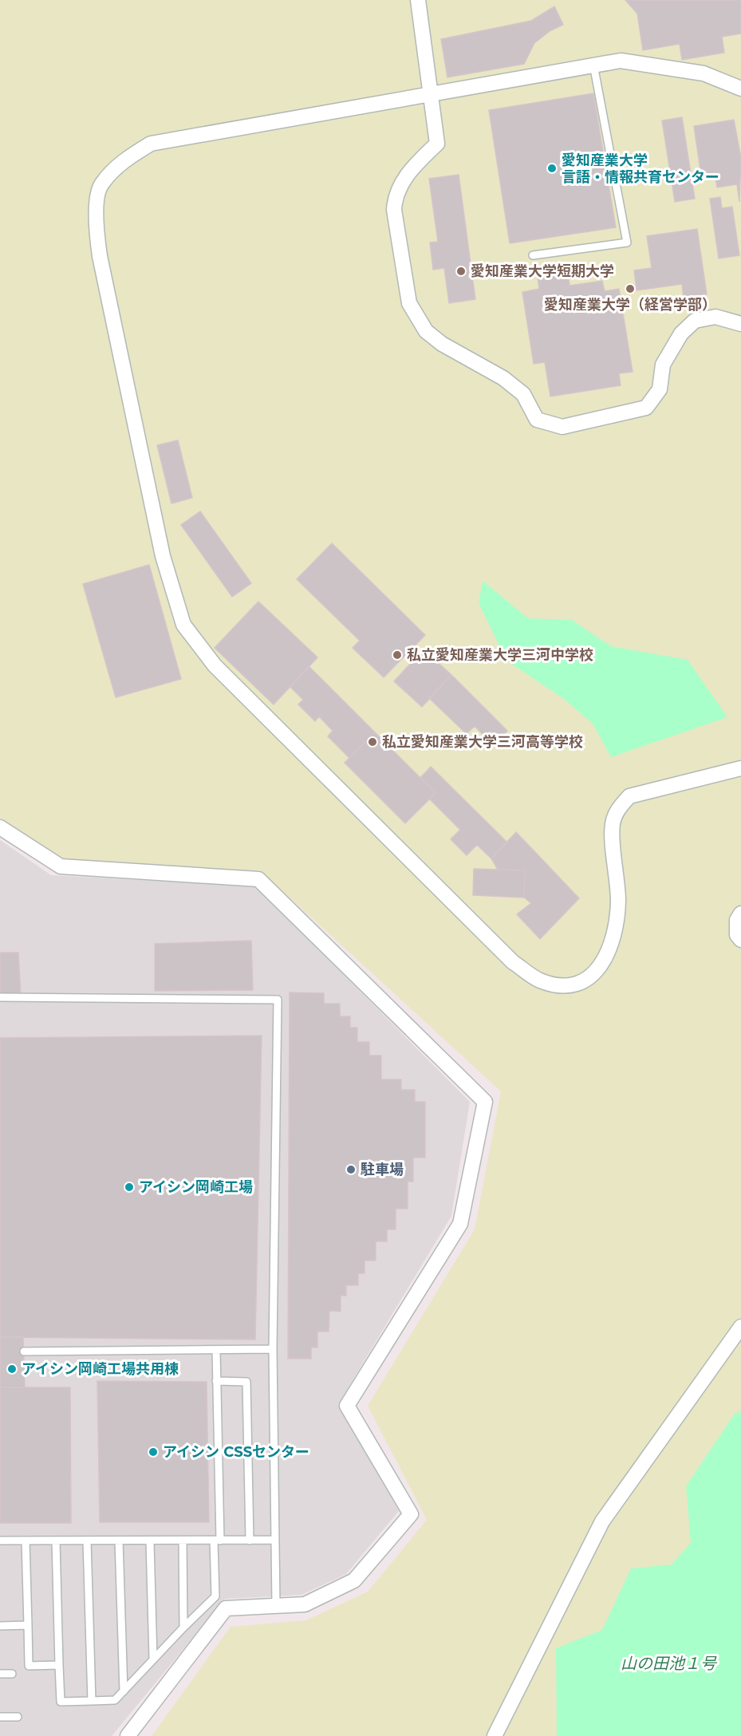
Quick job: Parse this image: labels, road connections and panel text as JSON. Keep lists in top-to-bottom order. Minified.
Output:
{"water":["山の田池１号"],"places":["愛知産業大学 言語・情報共育センター","愛知産業大学短期大学","愛知産業大学（経営学部）","私立愛知産業大学三河中学校","私立愛知産業大学三河高等学校","駐車場","アイシン岡崎工場","アイシン岡崎工場共用棟","アイシン CSSセンター"]}
